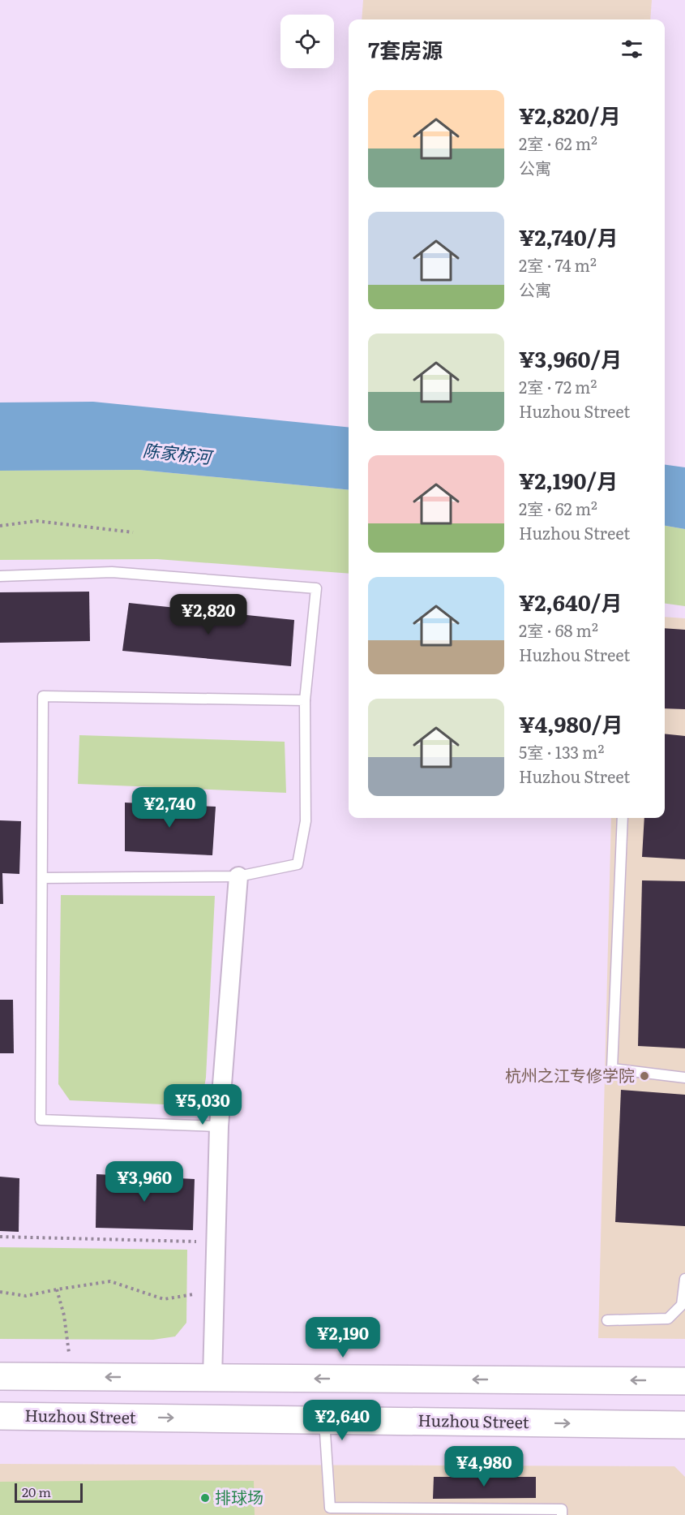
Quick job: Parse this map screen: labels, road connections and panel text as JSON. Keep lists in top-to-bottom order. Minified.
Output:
{"streets":{"main road":["Huzhou Street"]},"water":["陈家桥河"],"places":["杭州之江专修学院","排球场"],"scale_bar":"20 m","page":{"heading":"7套房源","list":[{"name":"¥2,820/月","note":"2室 · 62 m² · 公寓"},{"name":"¥2,740/月","note":"2室 · 74 m² · 公寓"},{"name":"¥3,960/月","note":"2室 · 72 m² · Huzhou Street"},{"name":"¥2,190/月","note":"2室 · 62 m² · Huzhou Street"},{"name":"¥2,640/月","note":"2室 · 68 m² · Huzhou Street"},{"name":"¥4,980/月","note":"5室 · 133 m² · Huzhou Street"}],"price":["¥2,820","¥2,740","¥5,030","¥3,960","¥2,190","¥2,640","¥4,980"],"scale":"20 m"}}
